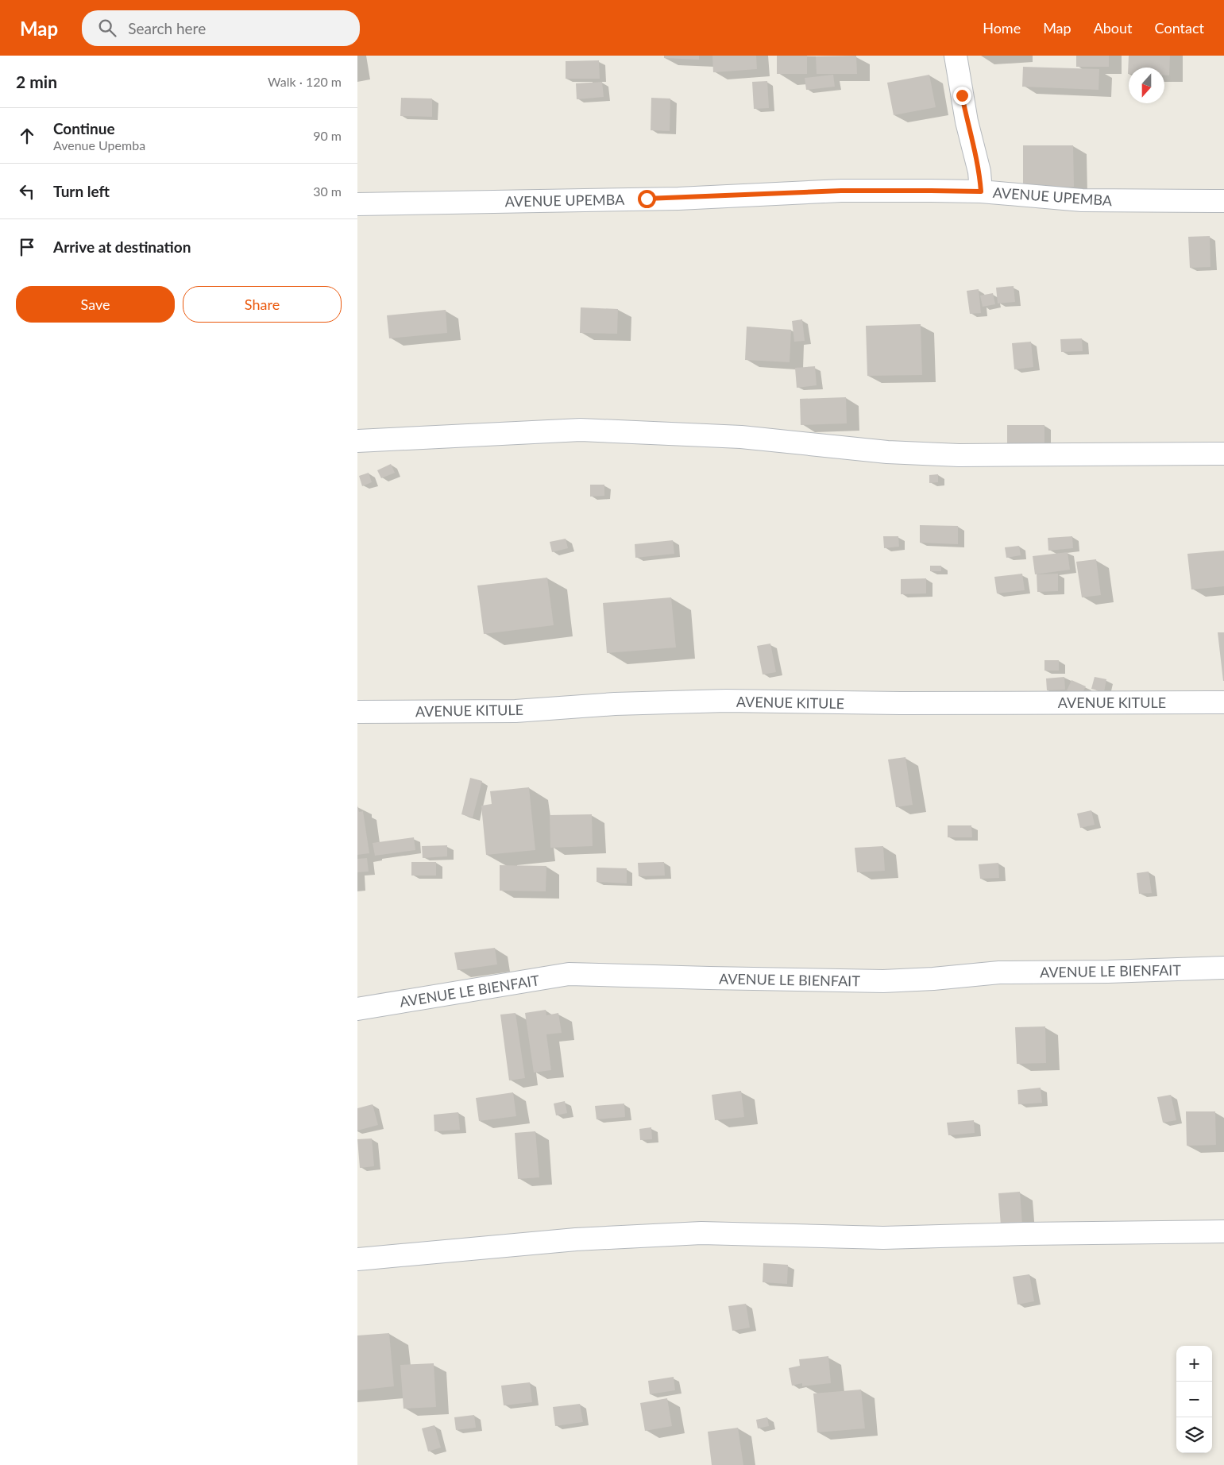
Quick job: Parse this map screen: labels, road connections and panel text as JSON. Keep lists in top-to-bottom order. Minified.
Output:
{"streets":{"street":["AVENUE UPEMBA","AVENUE KITULE","AVENUE LE BIENFAIT"]},"north":"bottom","page":{"header":"Map","search":"Search here","nav":["Home","Map","About","Contact"],"heading":["2 min","Walk · 120 m"],"list":[["Continue","Avenue Upemba","90 m"],["Turn left","30 m"],"Arrive at destination"],"buttons":["Save","Share"],"map_buttons":["+","−"]}}
